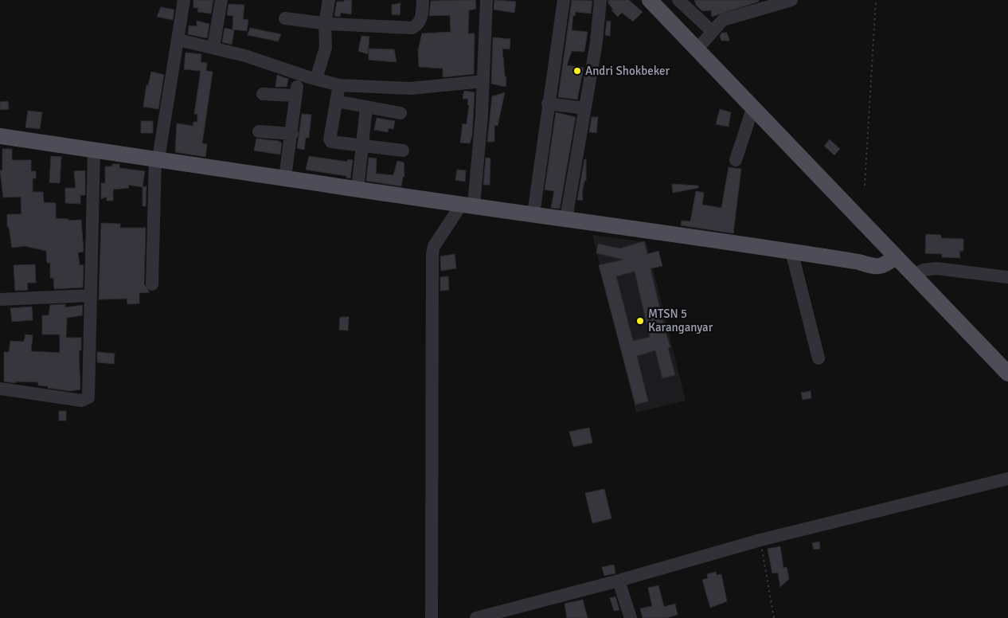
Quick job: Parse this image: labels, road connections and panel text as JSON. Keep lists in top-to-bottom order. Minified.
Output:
{"places":["Andri Shokbeker","MTSN 5 Karanganyar"]}
